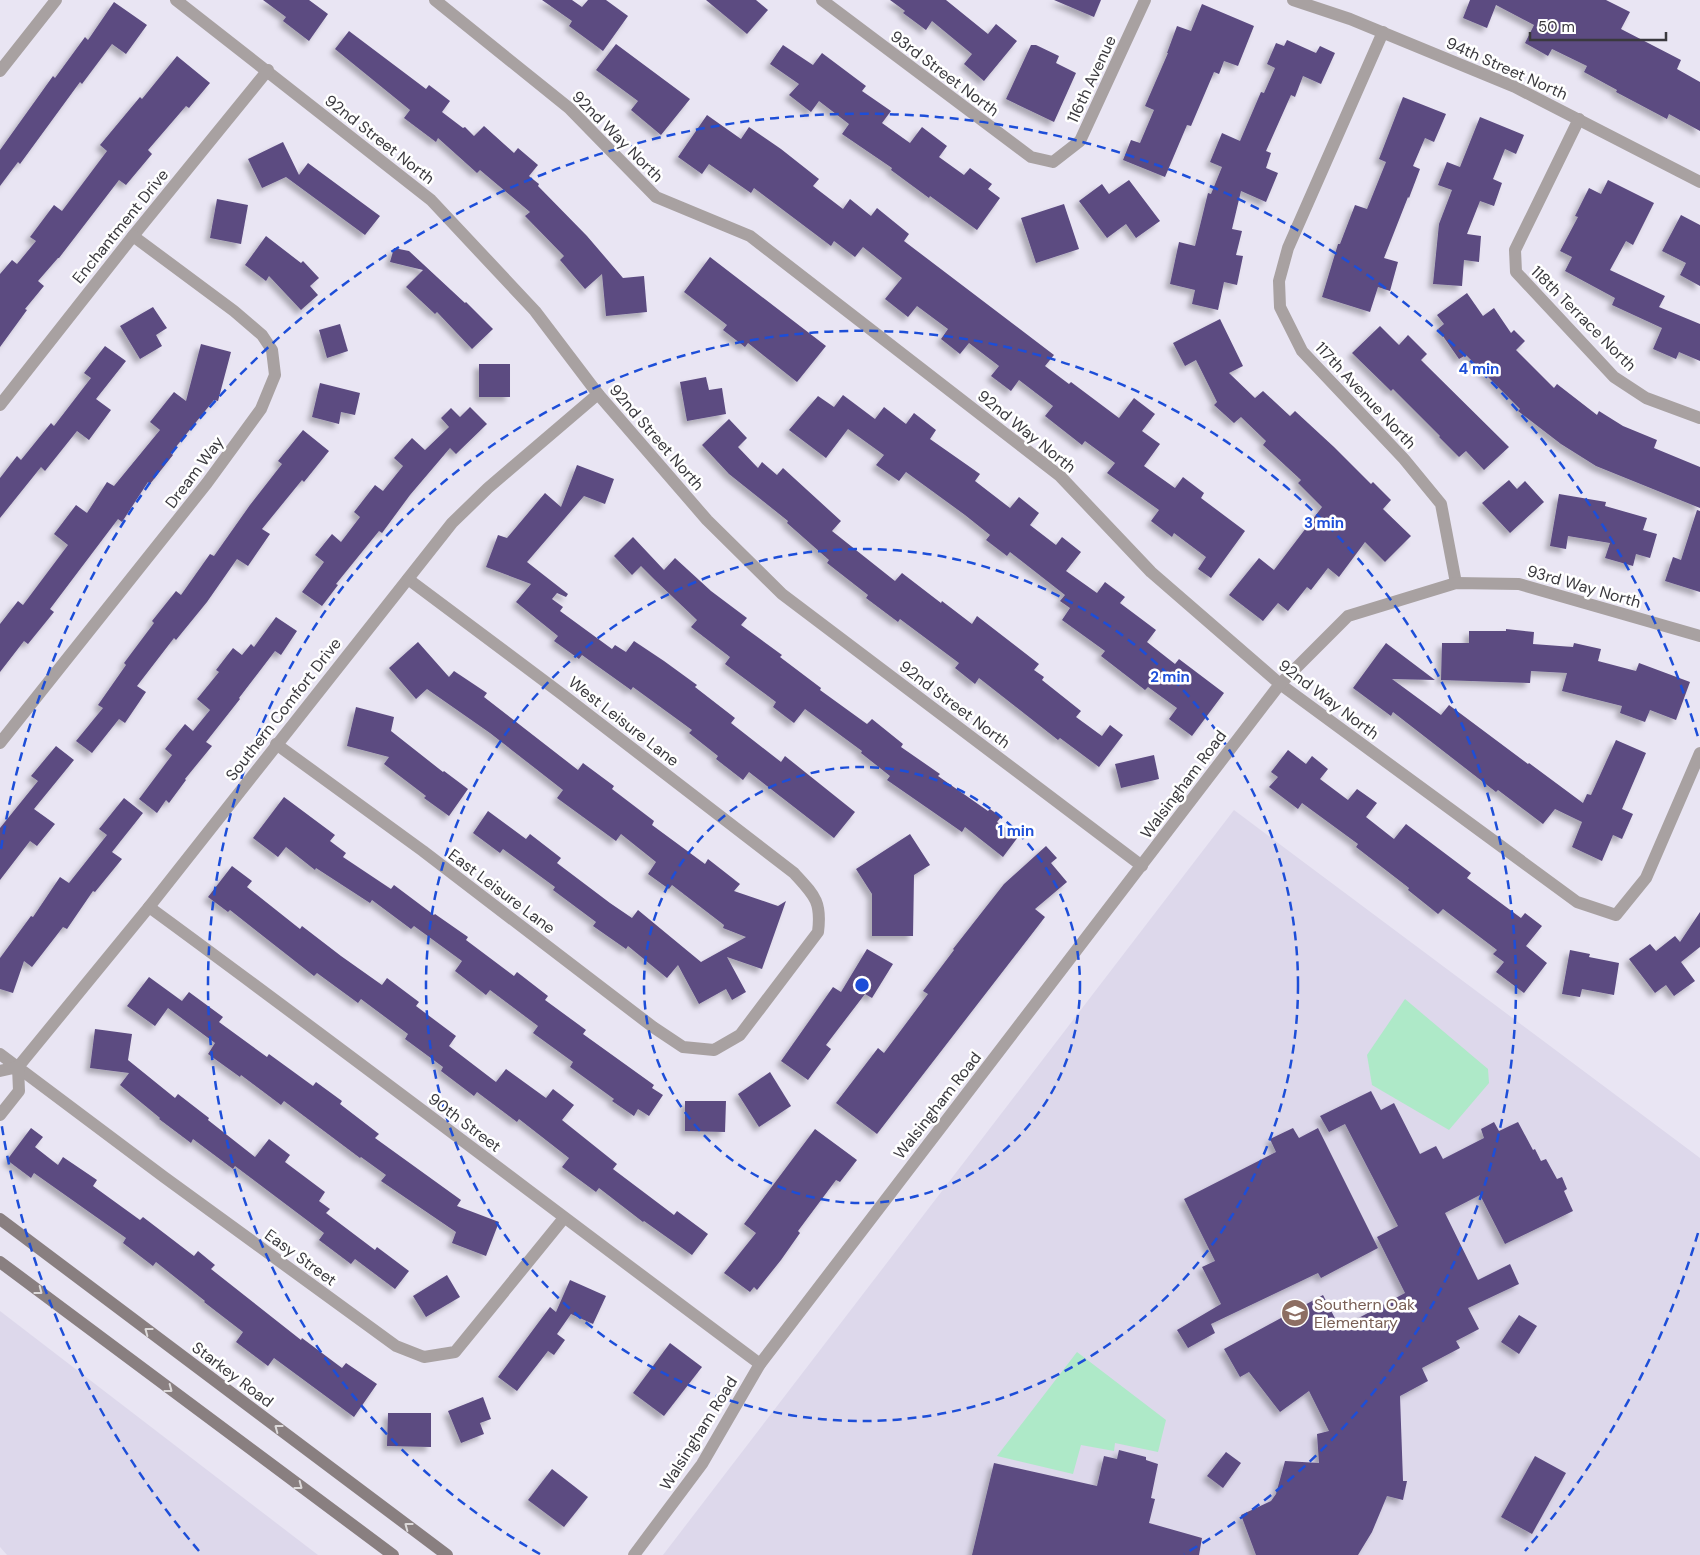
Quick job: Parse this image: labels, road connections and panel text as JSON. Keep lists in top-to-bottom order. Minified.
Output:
{"streets":{"main road":["Starkey Road"],"street":["94th Street North","93rd Street North","116th Avenue","92nd Way North","92nd Street North","Enchantment Drive","118th Terrace North","117th Avenue North","Dream Way","93rd Way North","Southern Comfort Drive","West Leisure Lane","Walsingham Road","East Leisure Lane","90th Street","Easy Street"]},"crossings":[["94th Street North","118th Terrace North"],["94th Street North","117th Avenue North"],["93rd Street North","116th Avenue"],["92nd Way North","93rd Way North"],["92nd Way North","Walsingham Road"],["92nd Street North","Enchantment Drive"],["92nd Street North","Southern Comfort Drive"],["92nd Street North","Walsingham Road"],["Enchantment Drive","Dream Way"],["117th Avenue North","93rd Way North"],["93rd Way North","Walsingham Road"],["Southern Comfort Drive","West Leisure Lane"],["Southern Comfort Drive","East Leisure Lane"],["Southern Comfort Drive","90th Street"],["Southern Comfort Drive","Easy Street"],["West Leisure Lane","East Leisure Lane"],["Walsingham Road","90th Street"],["90th Street","Easy Street"]],"places":{"school or university":["Southern Oak Elementary"]},"scale_bar":"50 m","rings":["4 min","3 min","2 min","1 min"]}
